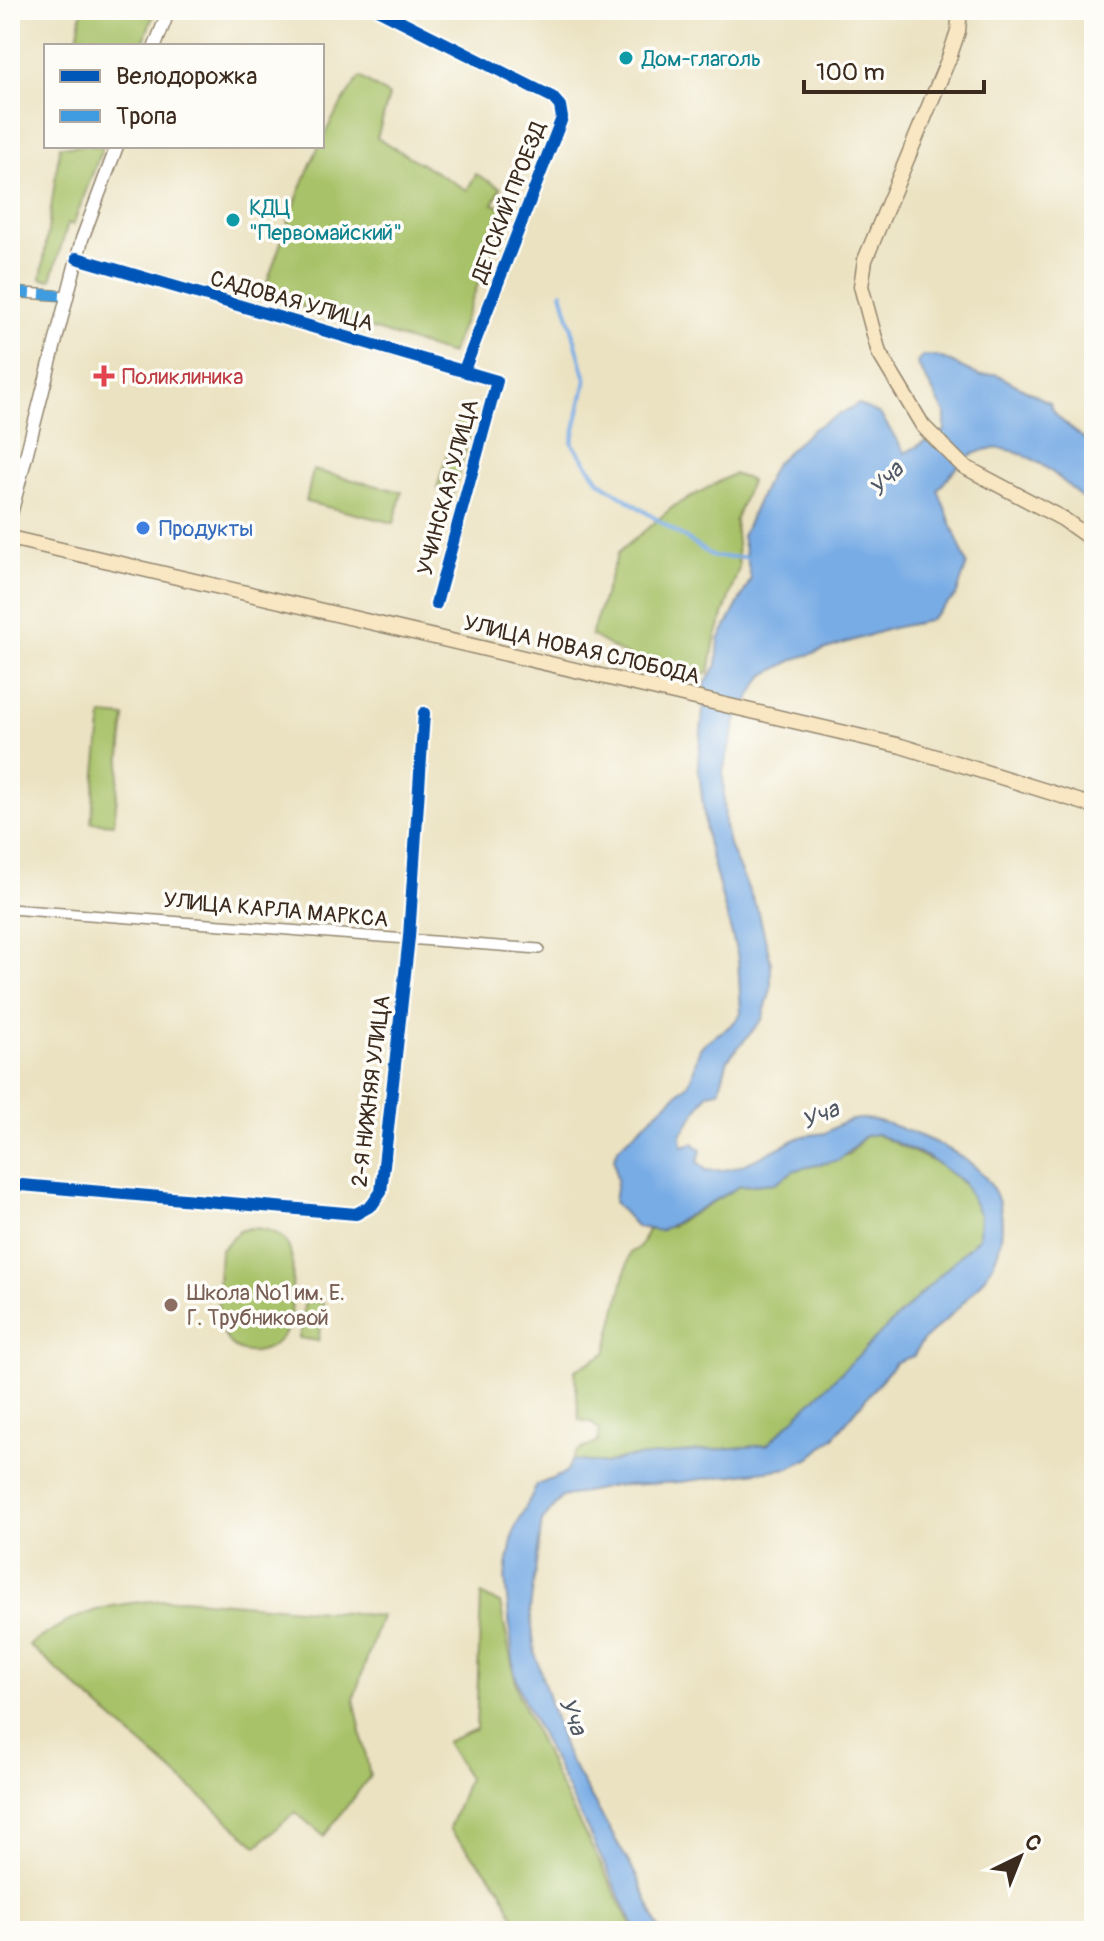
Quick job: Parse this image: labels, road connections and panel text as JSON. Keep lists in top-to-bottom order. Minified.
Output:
{"streets":{"main road":["УЛИЦА НОВАЯ СЛОБОДА"],"street":["ДЕТСКИЙ ПРОЕЗД","САДОВАЯ УЛИЦА","УЧИНСКАЯ УЛИЦА","УЛИЦА КАРЛА МАРКСА","2-Я НИЖНЯЯ УЛИЦА"]},"crossings":[["ДЕТСКИЙ ПРОЕЗД","САДОВАЯ УЛИЦА"],["САДОВАЯ УЛИЦА","УЧИНСКАЯ УЛИЦА"],["УЛИЦА КАРЛА МАРКСА","2-Я НИЖНЯЯ УЛИЦА"]],"water":["Уча"],"places":{"other":["Дом-глаголь","КДЦ \"Первомайский\"","Продукты","Школа №1 им. Е. Г. Трубниковой"],"health":["Поликлиника"]},"legend":["Велодорожка","Тропа"],"scale_bar":"100 m","north":"top right"}
